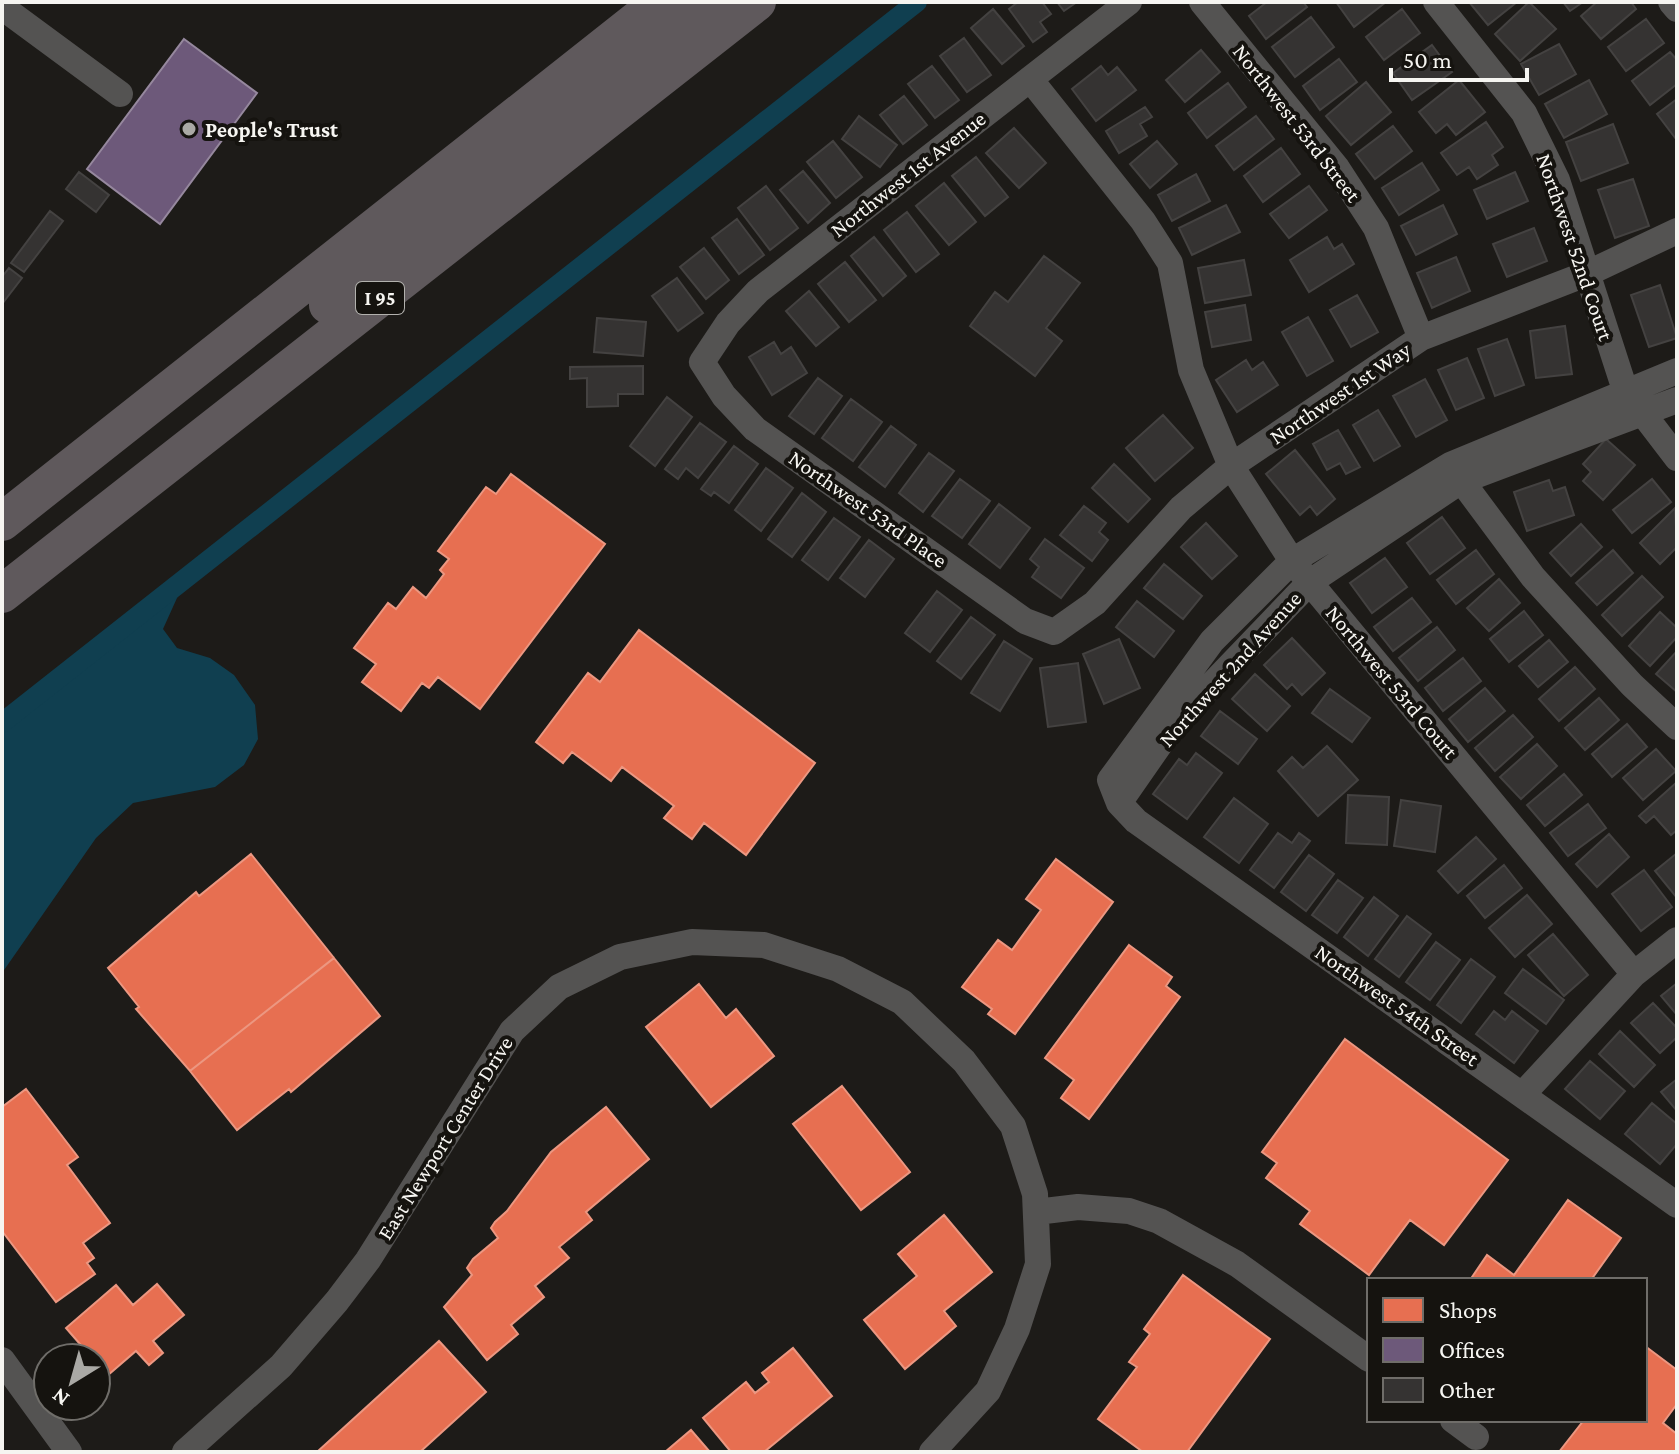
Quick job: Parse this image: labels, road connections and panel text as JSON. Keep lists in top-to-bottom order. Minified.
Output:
{"streets":{"highway":["I 95"],"street":["Northwest 53rd Street","Northwest 1st Avenue","Northwest 52nd Court","Northwest 1st Way","Northwest 53rd Place","Northwest 2nd Avenue","Northwest 53rd Court","Northwest 54th Street","East Newport Center Drive"]},"crossings":[["Northwest 53rd Street","Northwest 1st Way"],["Northwest 1st Avenue","Northwest 53rd Place"],["Northwest 1st Avenue","Northwest 53rd Court"],["Northwest 52nd Court","Northwest 1st Way"],["Northwest 52nd Court","Northwest 2nd Avenue"],["Northwest 1st Way","Northwest 53rd Place"],["Northwest 1st Way","Northwest 53rd Court"],["Northwest 2nd Avenue","Northwest 53rd Court"],["Northwest 2nd Avenue","Northwest 54th Street"]],"places":["People's Trust"],"legend":["Shops","Offices","Other"],"scale_bar":"50 m","north":"bottom left"}
